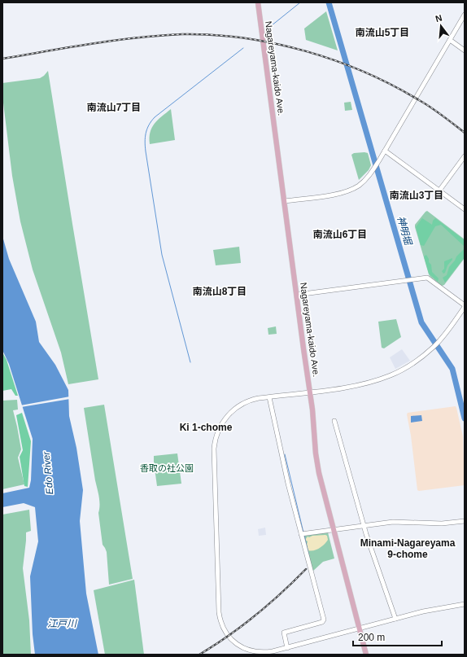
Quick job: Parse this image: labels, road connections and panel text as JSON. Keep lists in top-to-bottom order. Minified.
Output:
{"streets":{"main road":["Nagareyama-kaido Ave."]},"districts":["南流山5丁目","南流山7丁目","南流山3丁目","南流山6丁目","南流山8丁目","Ki 1-chome","Minami-Nagareyama 9-chome"],"water":["神明堀","Edo River","江戸川"],"parks":["香取の社公園"],"scale_bar":"200 m","north":"top"}
